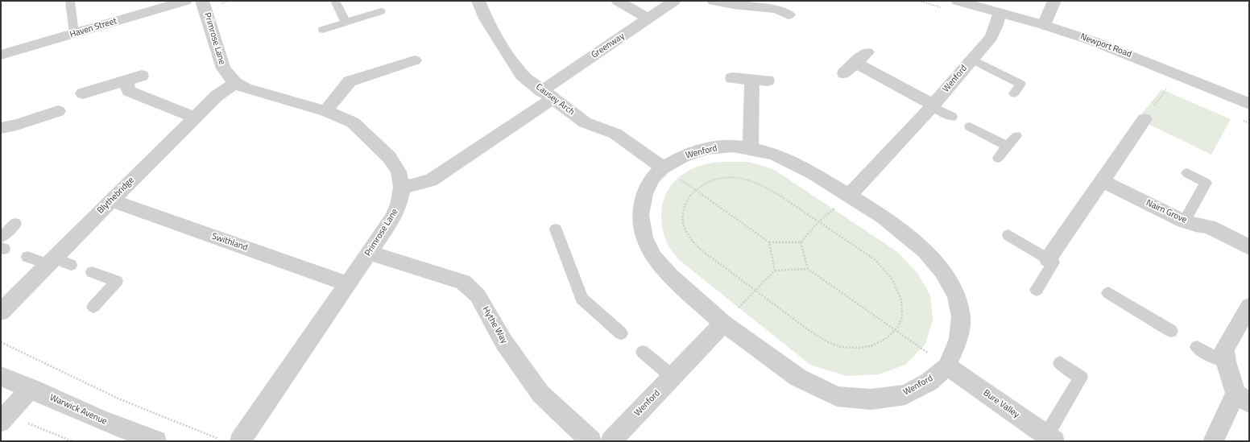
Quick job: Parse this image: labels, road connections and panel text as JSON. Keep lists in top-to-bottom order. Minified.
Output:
{"streets":{"street":["Haven Street","Primrose Lane","Greenway","Newport Road","Wenford","Causey Arch","Blythebridge","Nairn Grove","Swithland","Hythe Way","Bure Valley","Warwick Avenue"]},"crossings":[["Primrose Lane","Greenway"],["Primrose Lane","Blythebridge"],["Primrose Lane","Swithland"],["Primrose Lane","Hythe Way"],["Greenway","Causey Arch"],["Newport Road","Wenford"],["Wenford","Causey Arch"],["Wenford","Bure Valley"],["Blythebridge","Swithland"]]}
